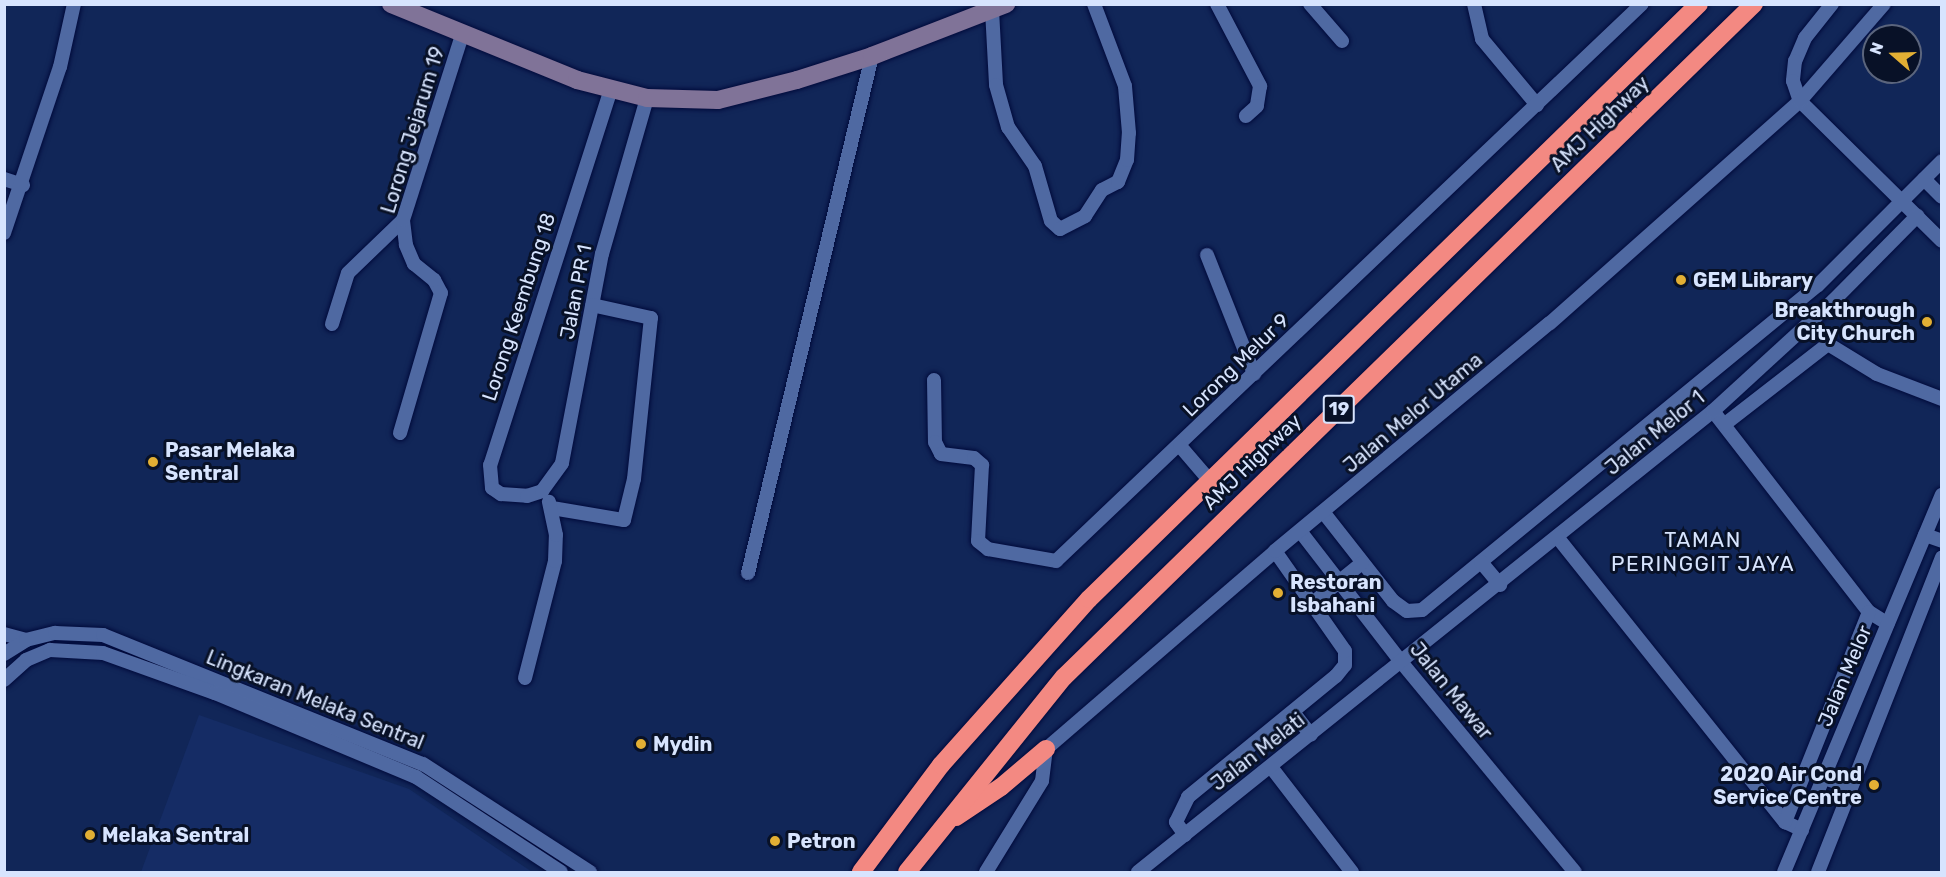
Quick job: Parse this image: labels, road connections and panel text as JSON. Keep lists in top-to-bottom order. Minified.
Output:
{"streets":{"highway":["AMJ Highway","19"],"street":["Lorong Jejarum 19","Jalan PR 1","Lorong Keembung 18","Lorong Melur 9","Jalan Melor Utama","Jalan Melor 1","Jalan Melor","Jalan Mawar","Lingkaran Melaka Sentral","Jalan Melati"]},"crossings":[["Jalan PR 1","Lorong Keembung 18"],["Jalan Melor Utama","Jalan Mawar"],["Jalan Melor 1","Jalan Mawar"],["Jalan Melor 1","Jalan Melati"],["Jalan Mawar","Jalan Melati"]],"districts":["TAMAN PERINGGIT JAYA"],"places":["GEM Library","Breakthrough City Church","Pasar Melaka Sentral","Restoran Isbahani","Mydin","2020 Air Cond Service Centre","Melaka Sentral","Petron"],"north":"left"}
